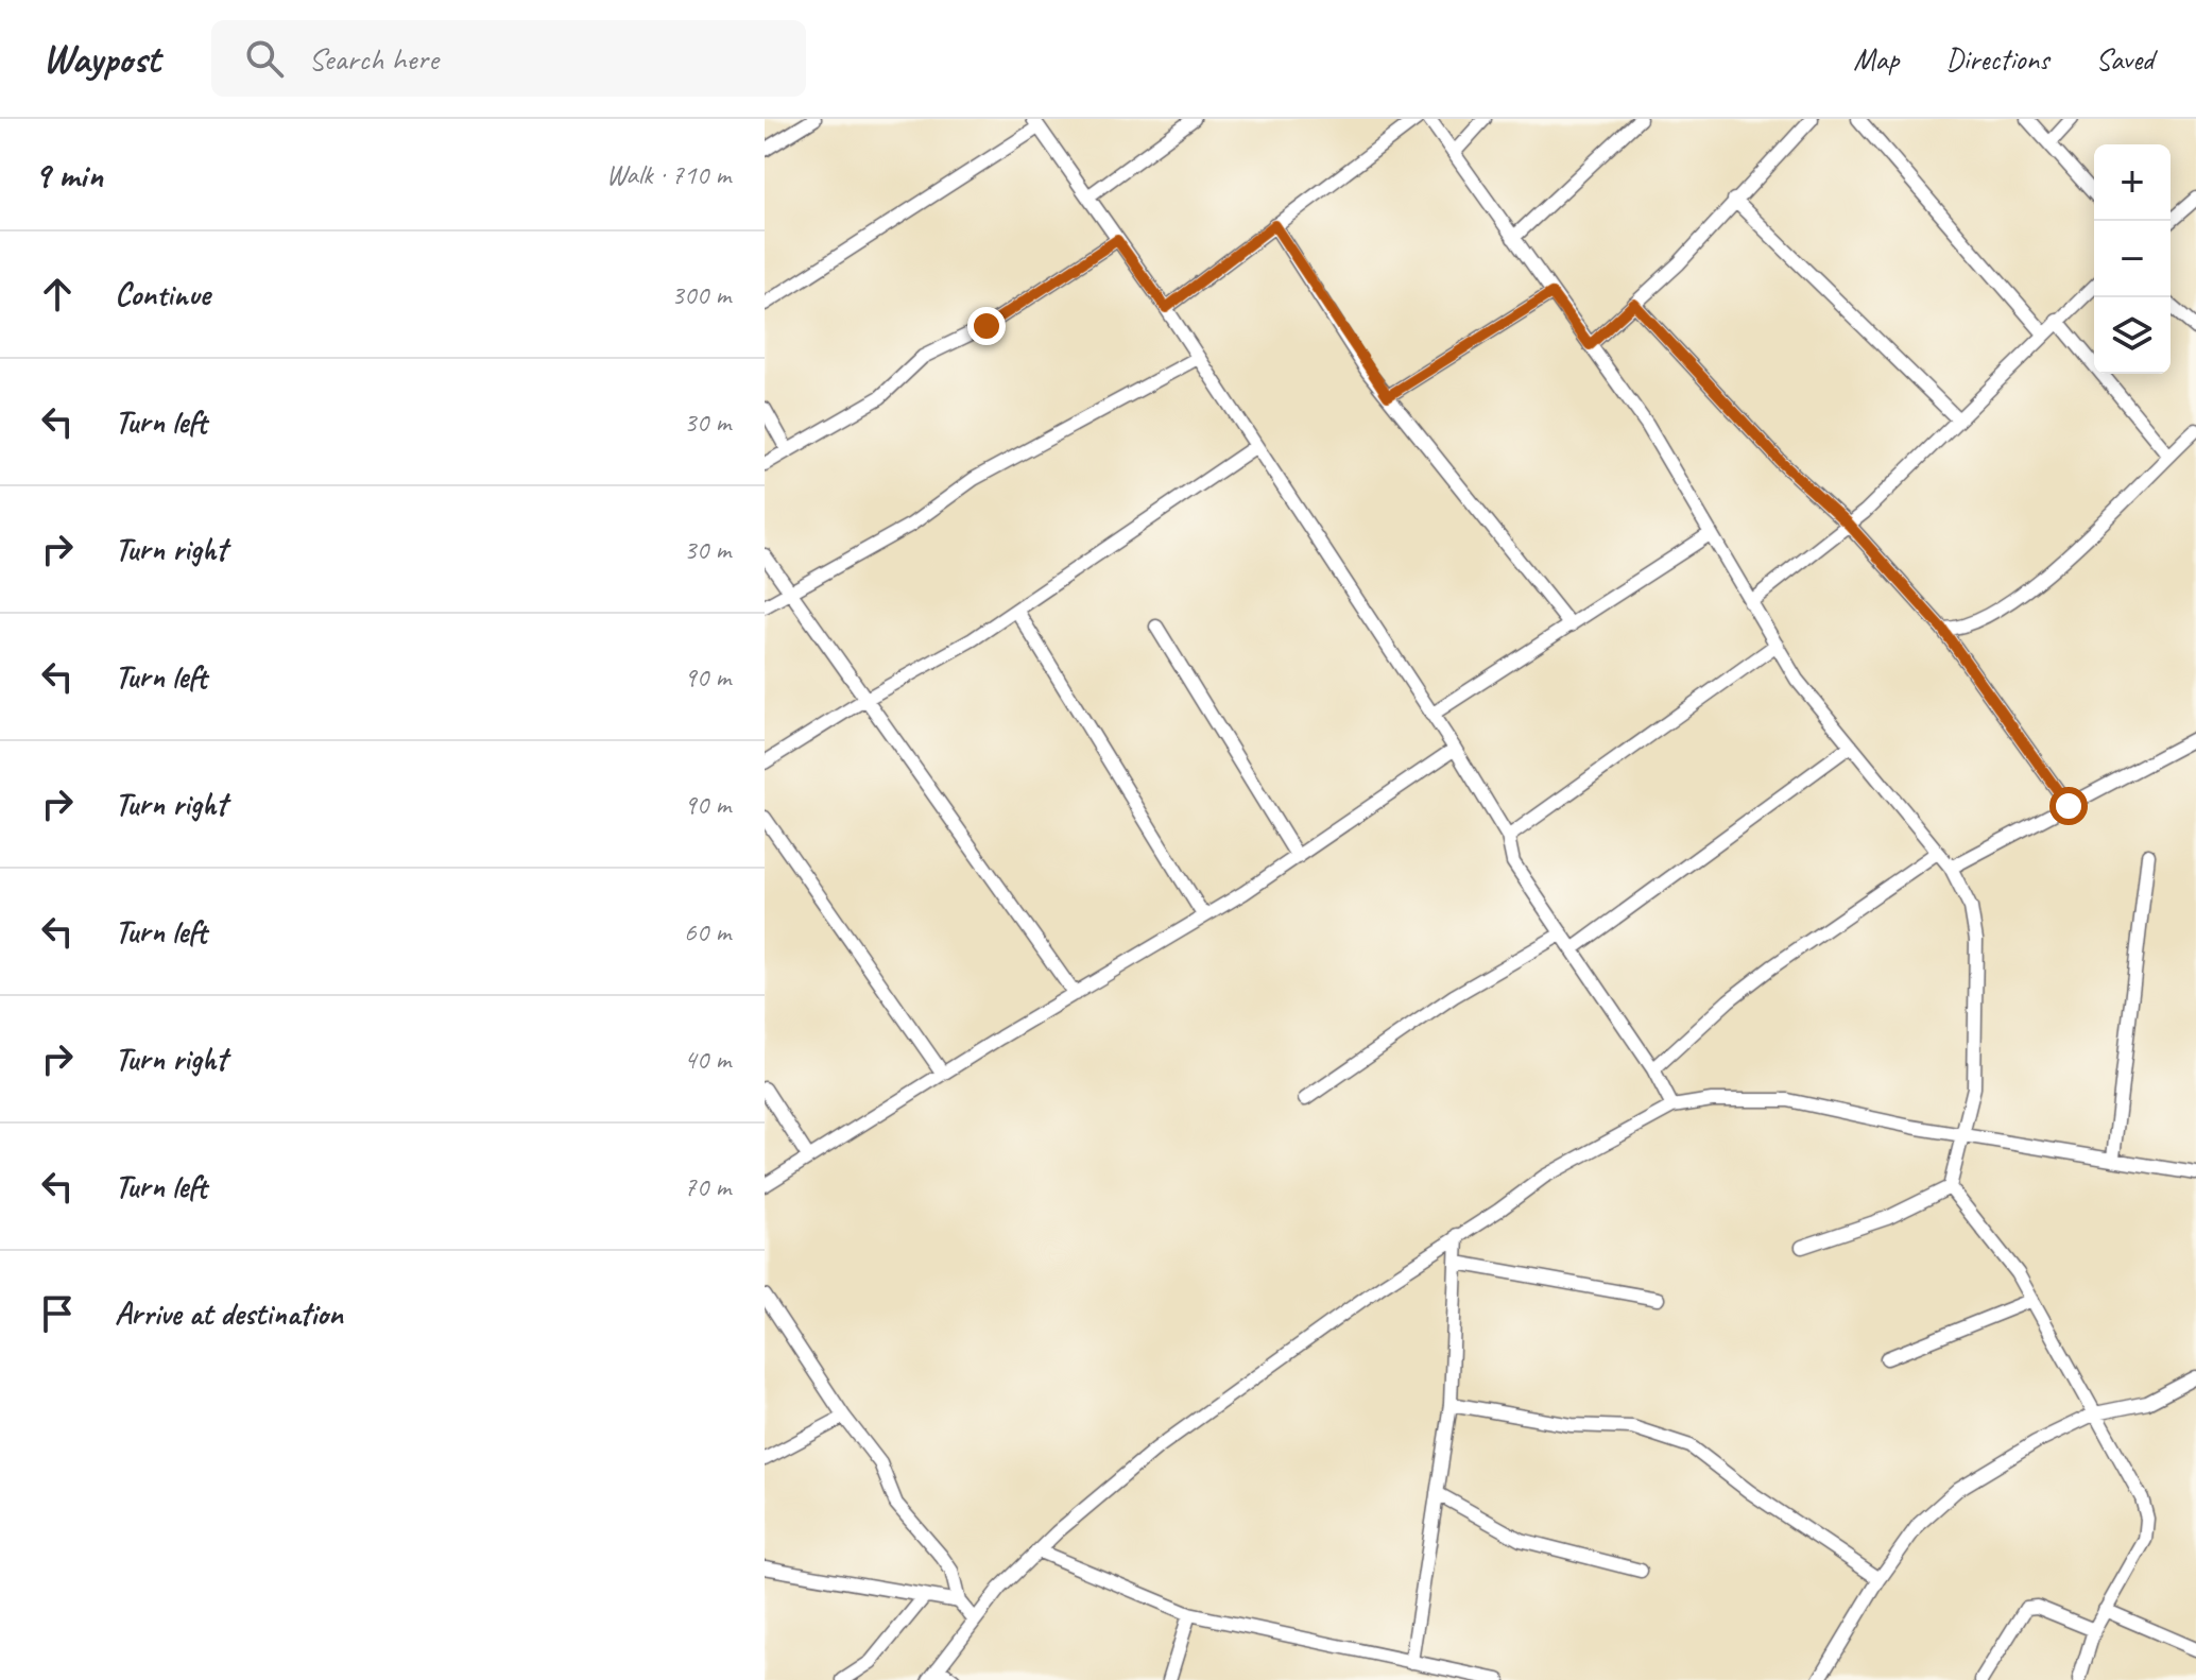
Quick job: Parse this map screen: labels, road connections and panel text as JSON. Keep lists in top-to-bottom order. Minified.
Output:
{"page":{"header":"Waypost","search":"Search here","nav":["Map","Directions","Saved"],"heading":["9 min","Walk · 710 m"],"map_buttons":["+","−"],"list":[["Continue","300 m"],["Turn left","30 m"],["Turn right","30 m"],["Turn left","90 m"],["Turn right","90 m"],["Turn left","60 m"],["Turn right","40 m"],["Turn left","70 m"],"Arrive at destination"]}}
